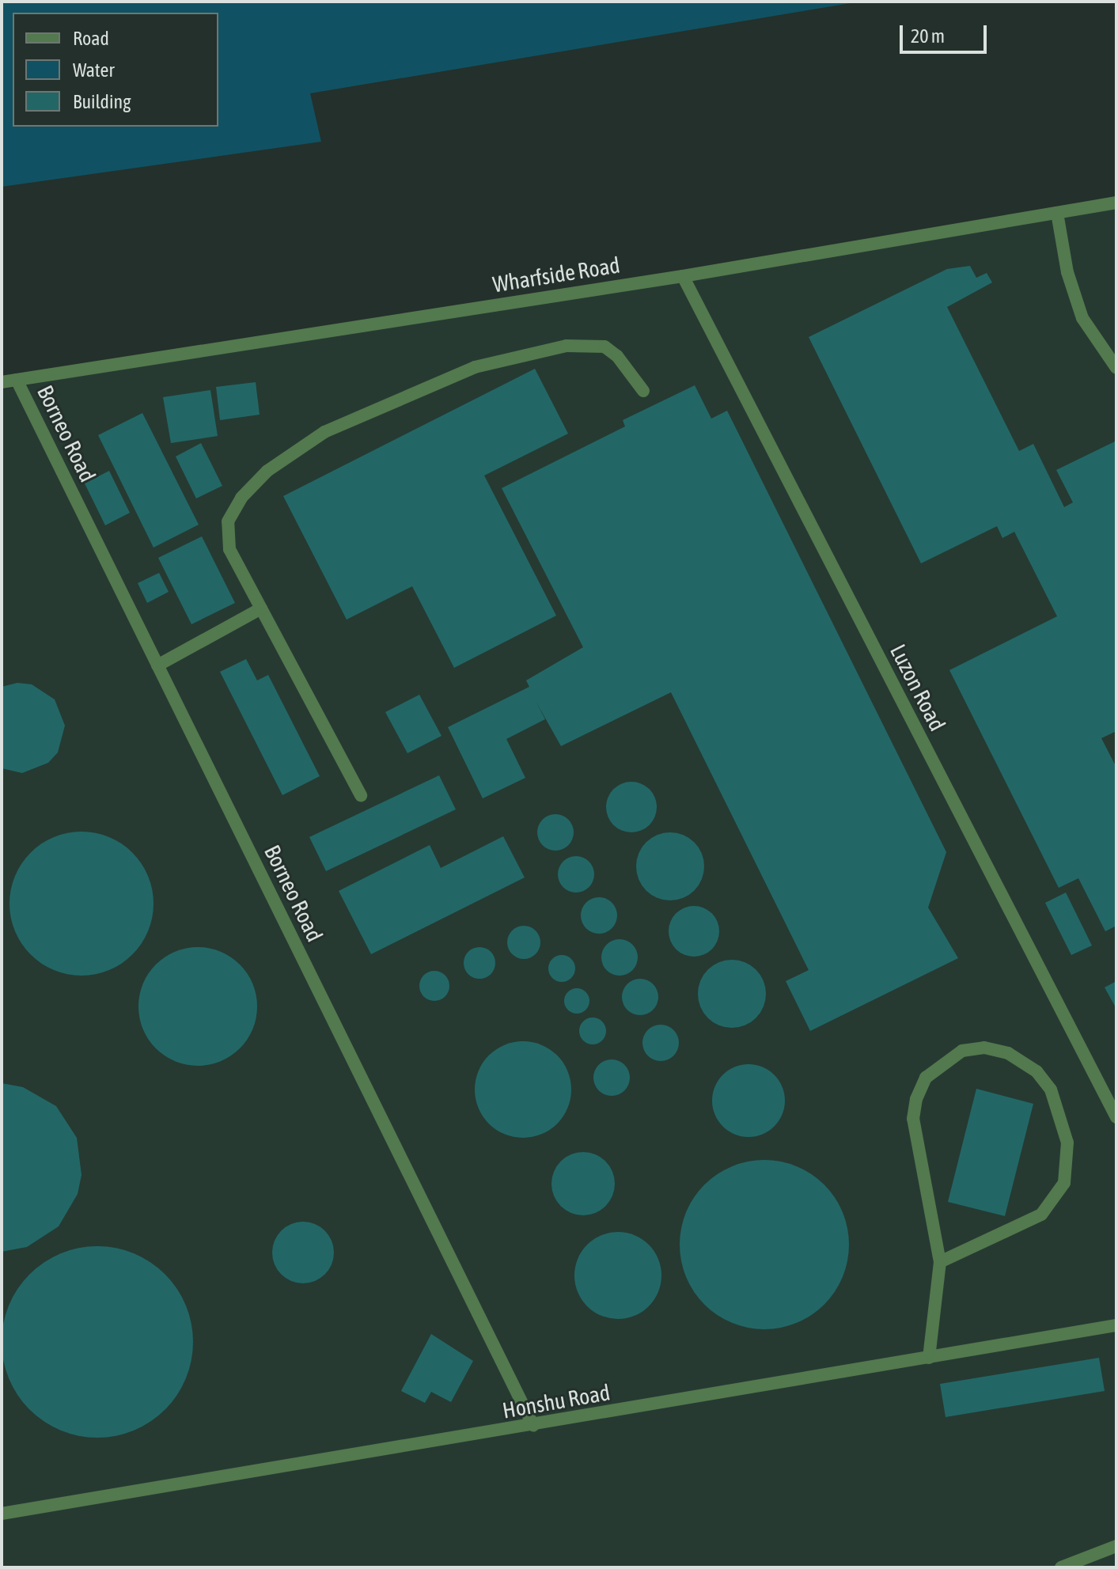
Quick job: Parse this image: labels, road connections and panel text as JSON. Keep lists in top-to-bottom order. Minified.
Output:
{"streets":{"street":["Wharfside Road","Borneo Road","Luzon Road","Honshu Road"]},"crossings":[["Wharfside Road","Borneo Road"],["Wharfside Road","Luzon Road"],["Borneo Road","Honshu Road"]],"legend":["Road","Water","Building"],"scale_bar":"20 m"}
